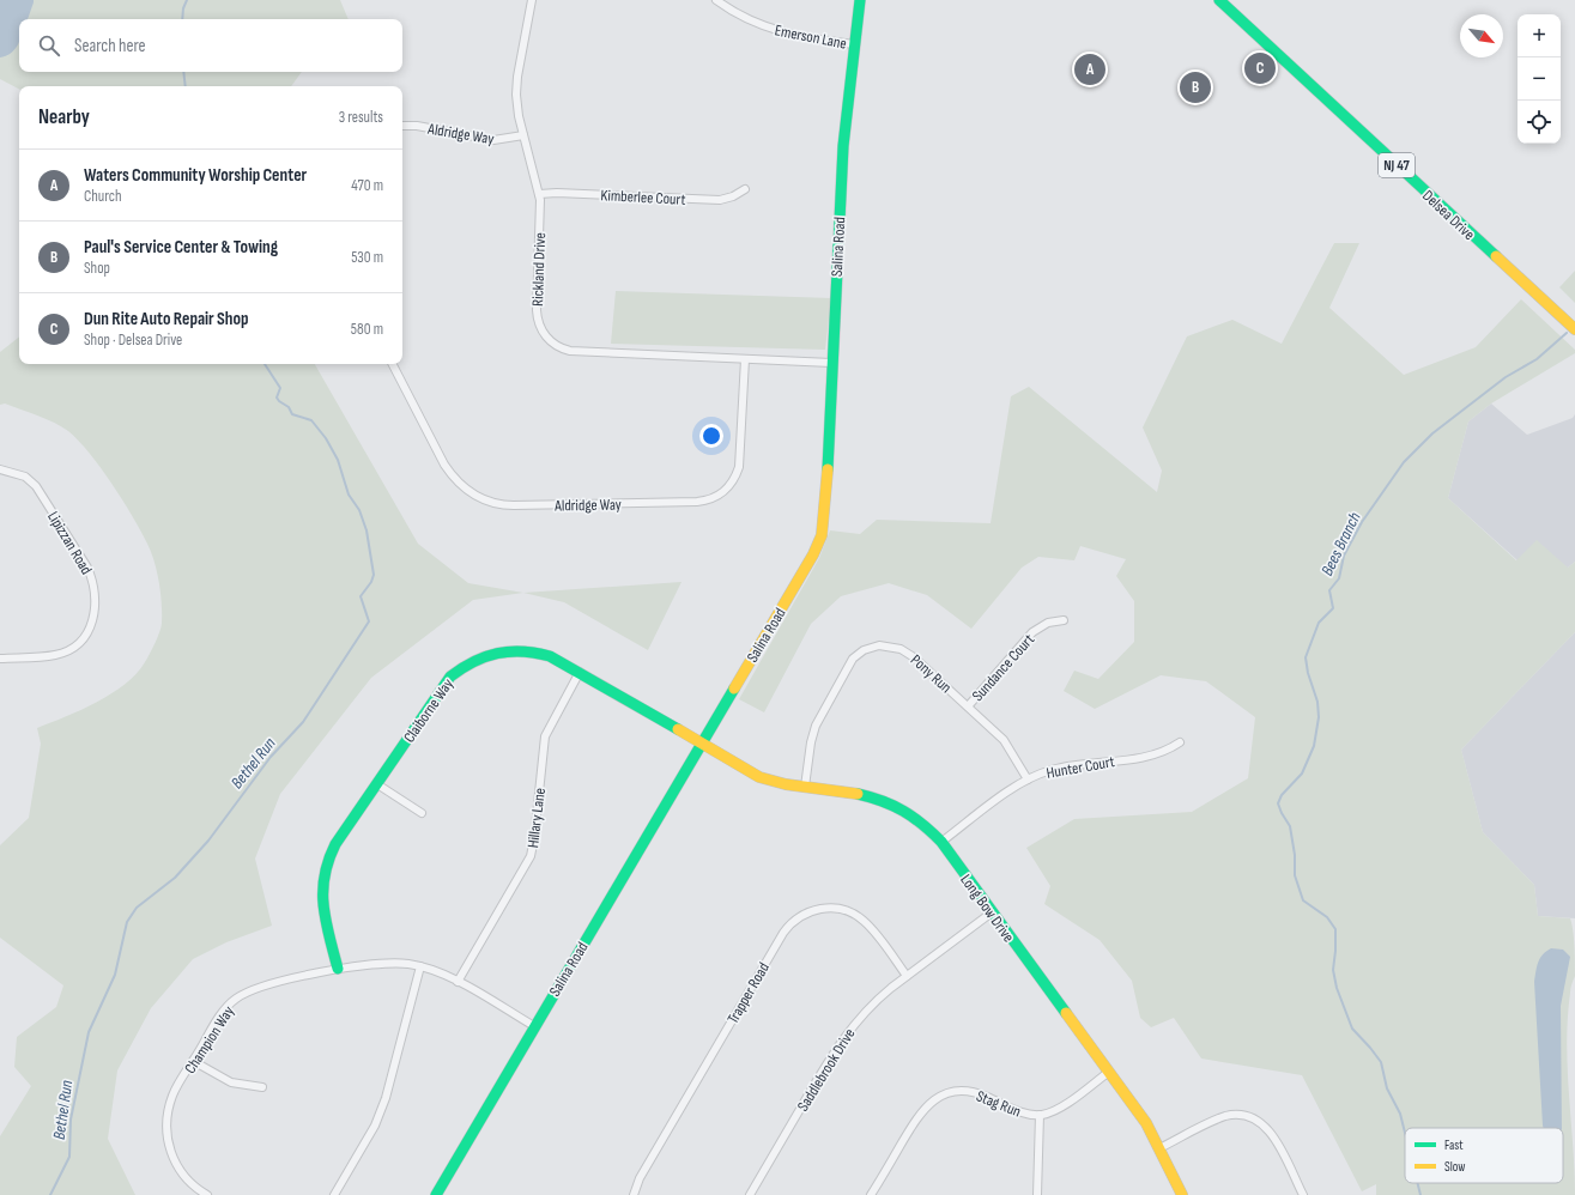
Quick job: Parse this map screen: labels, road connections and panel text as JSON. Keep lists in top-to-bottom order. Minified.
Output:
{"streets":{"street":["Emerson Lane","Aldridge Way","NJ 47","Kimberlee Court","Delsea Drive","Salina Road","Rickland Drive","Lipizzan Road","Sundance Court","Pony Run","Claiborne Way","Hunter Court","Hillary Lane","Long Bow Drive","Trapper Road","Champion Way","Saddlebrook Drive","Stag Run"]},"crossings":[["Emerson Lane","Salina Road"],["Aldridge Way","Rickland Drive"],["Kimberlee Court","Rickland Drive"],["Salina Road","Rickland Drive"],["Salina Road","Claiborne Way"],["Salina Road","Long Bow Drive"],["Salina Road","Champion Way"],["Sundance Court","Pony Run"],["Pony Run","Hunter Court"],["Pony Run","Long Bow Drive"],["Claiborne Way","Hillary Lane"],["Claiborne Way","Long Bow Drive"],["Claiborne Way","Champion Way"],["Hunter Court","Long Bow Drive"],["Hillary Lane","Champion Way"],["Long Bow Drive","Saddlebrook Drive"],["Long Bow Drive","Stag Run"],["Trapper Road","Saddlebrook Drive"]],"water":["Bees Branch","Bethel Run"],"legend":["Fast","Slow"],"north":"bottom right","page":{"map_buttons":["+","−"],"search":"Search here","pins":["C","A","B"],"heading":["Nearby","3 results"],"list":[{"mark":"A","name":"Waters Community Worship Center","note":"Church","value":"470 m"},{"mark":"B","name":"Paul's Service Center & Towing","note":"Shop","value":"530 m"},{"mark":"C","name":"Dun Rite Auto Repair Shop","note":"Shop · Delsea Drive","value":"580 m"}]}}
